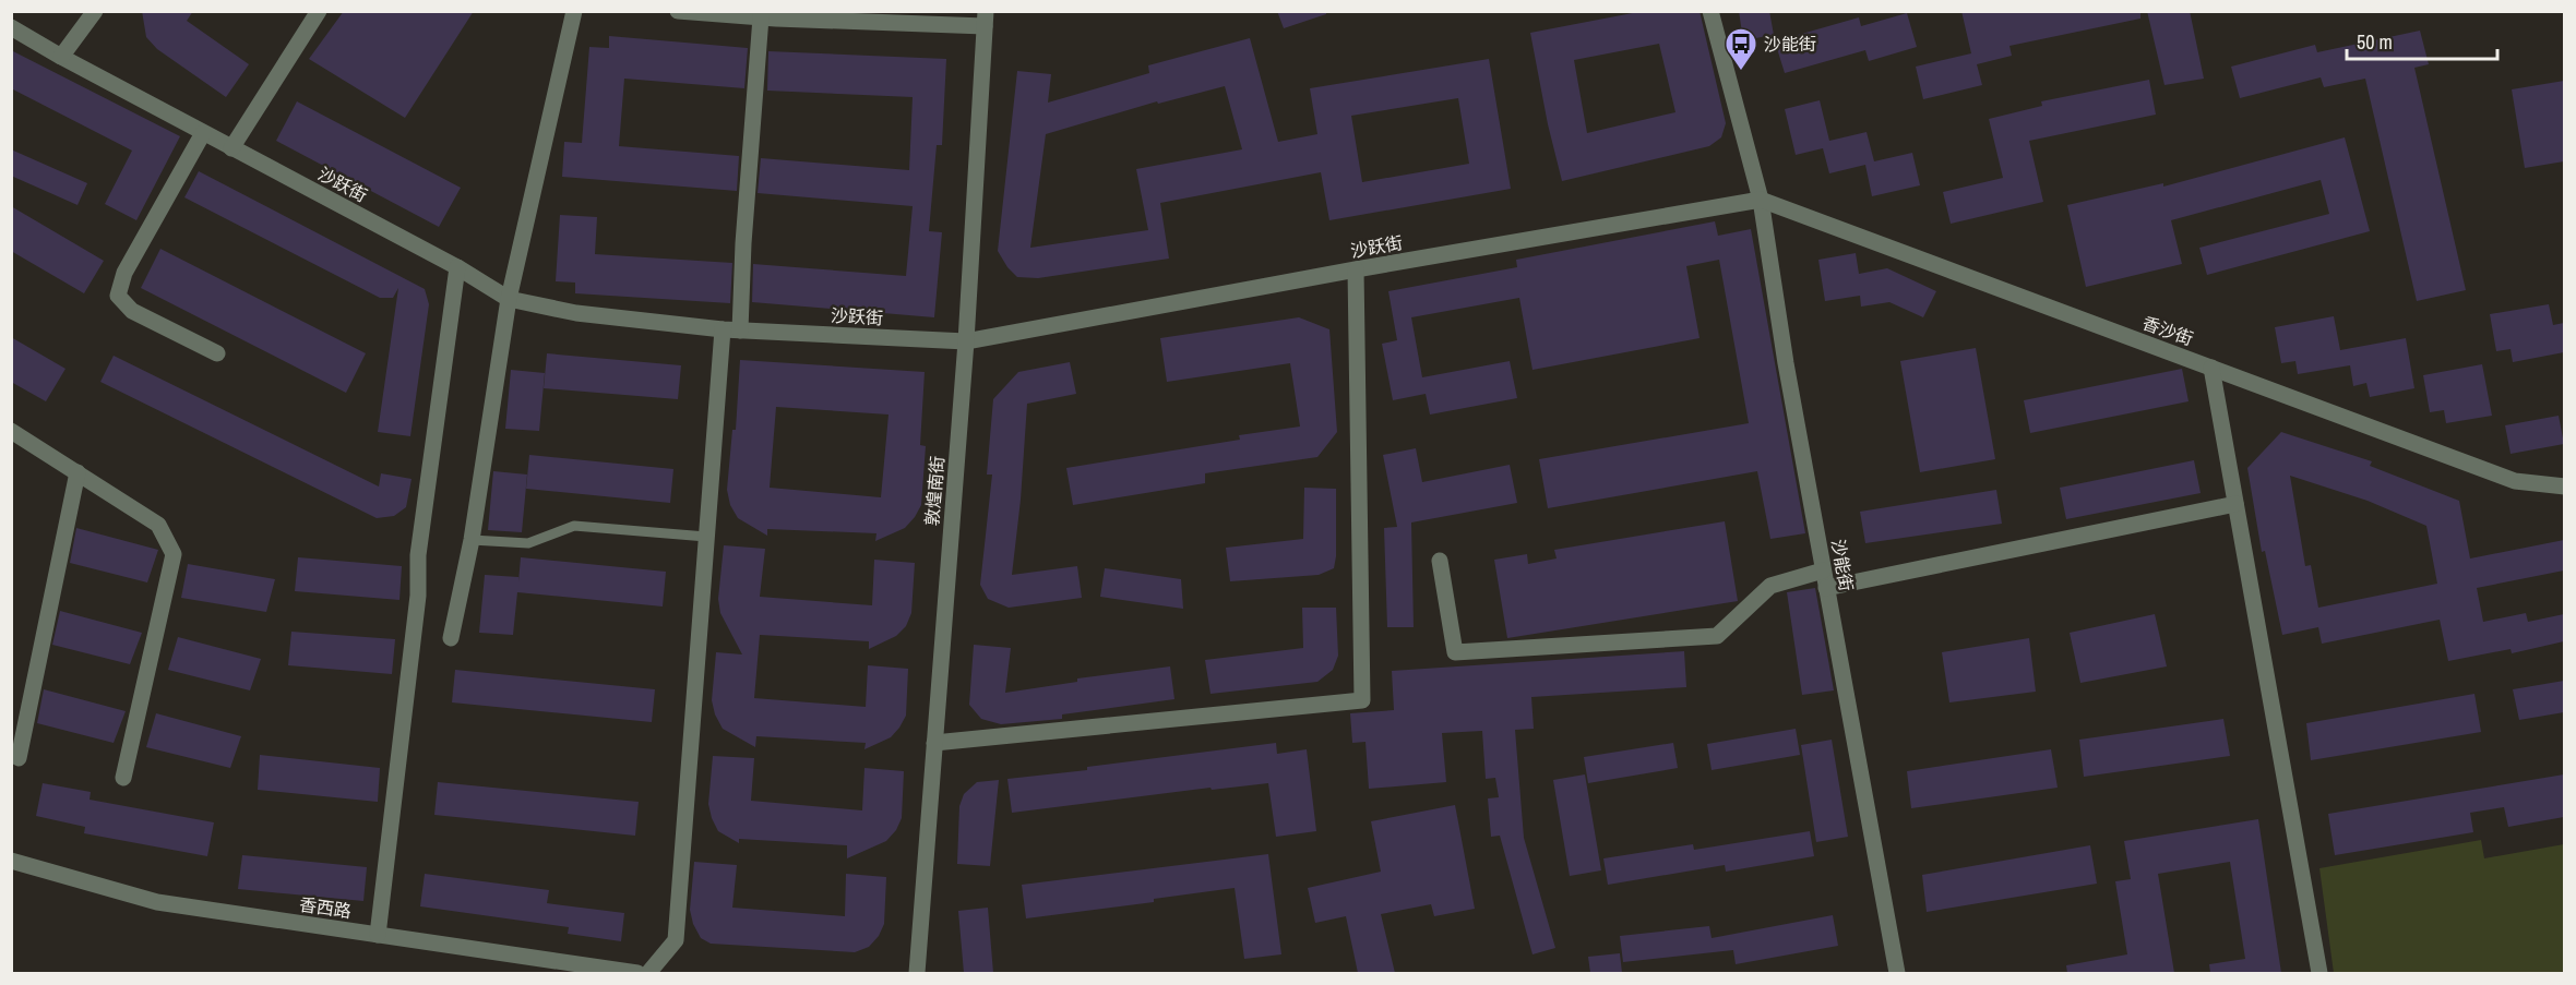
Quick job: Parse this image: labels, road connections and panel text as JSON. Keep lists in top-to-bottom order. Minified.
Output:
{"streets":{"street":["沙跃街","香沙街","敦煌南街","沙能街","香西路"]},"crossings":[["沙跃街","香沙街"],["沙跃街","敦煌南街"],["沙跃街","沙能街"],["香沙街","沙能街"]],"places":{"bus stop":["沙能街"]},"scale_bar":"50 m"}
